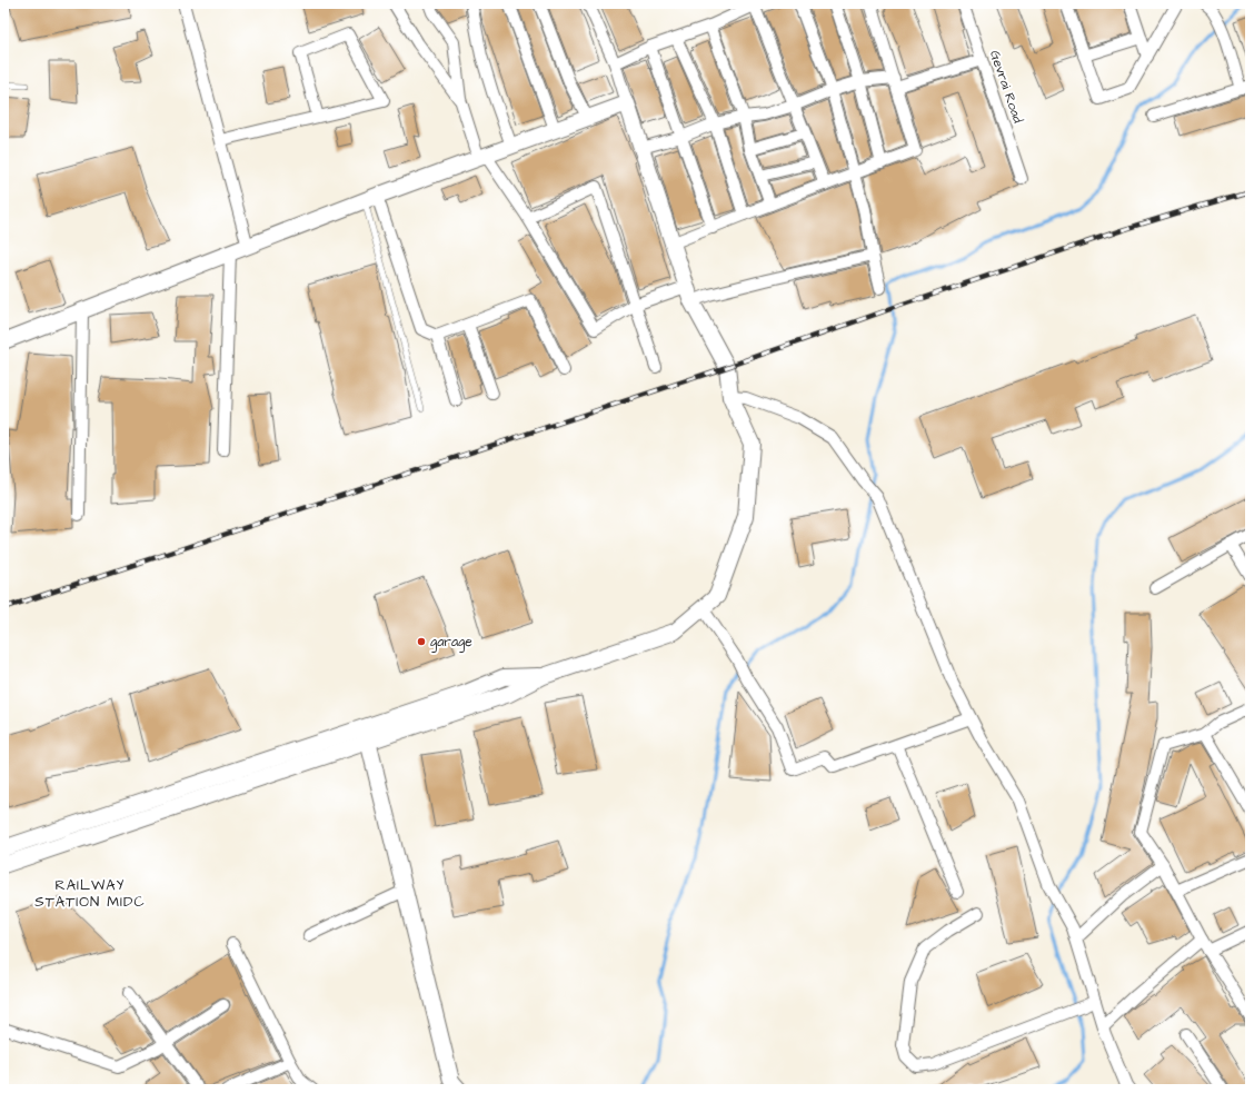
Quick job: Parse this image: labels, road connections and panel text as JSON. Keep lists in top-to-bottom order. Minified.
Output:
{"streets":{"street":["Gevrai Road"]},"districts":["RAILWAY STATION MIDC"],"places":["garage"]}
